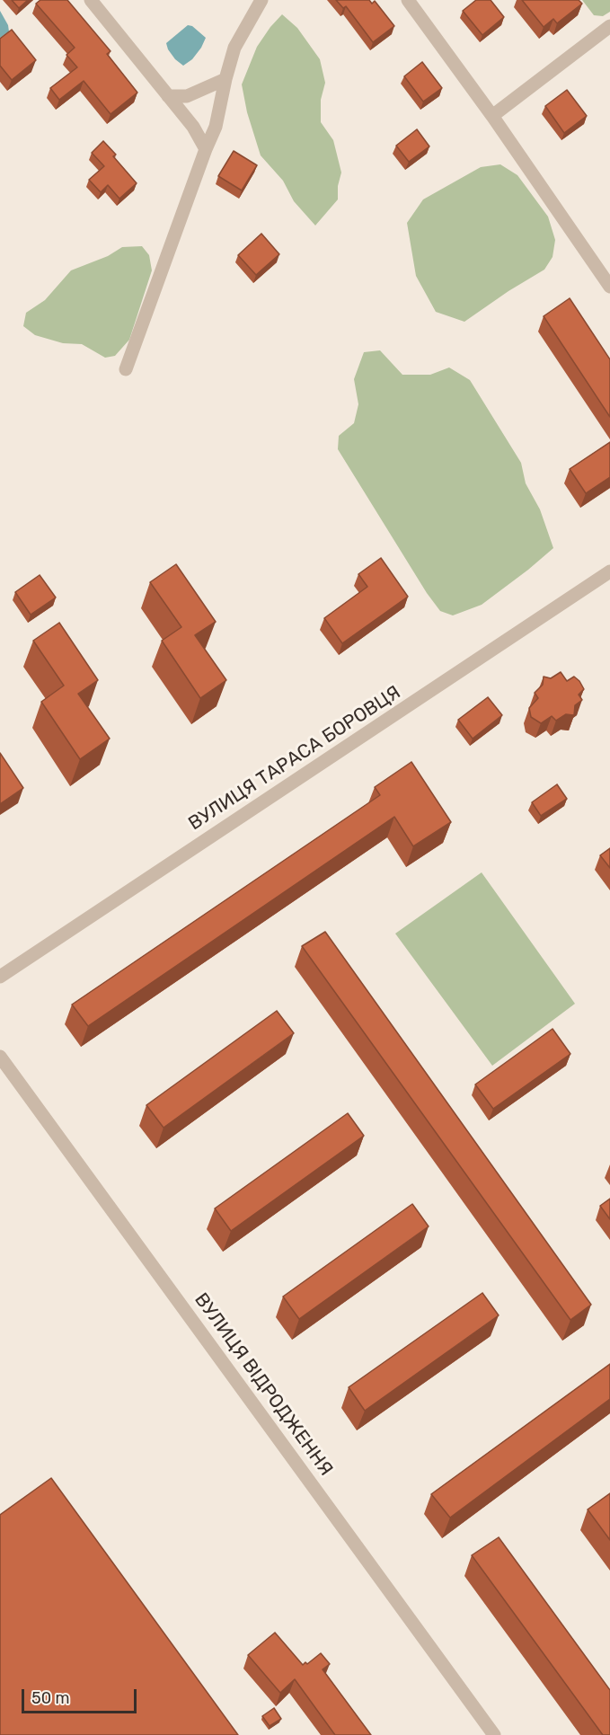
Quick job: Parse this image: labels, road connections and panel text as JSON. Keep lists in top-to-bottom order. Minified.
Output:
{"streets":{"street":["ВУЛИЦЯ ТАРАСА БОРОВЦЯ","ВУЛИЦЯ ВІДРОДЖЕННЯ"]},"scale_bar":"50 m"}
